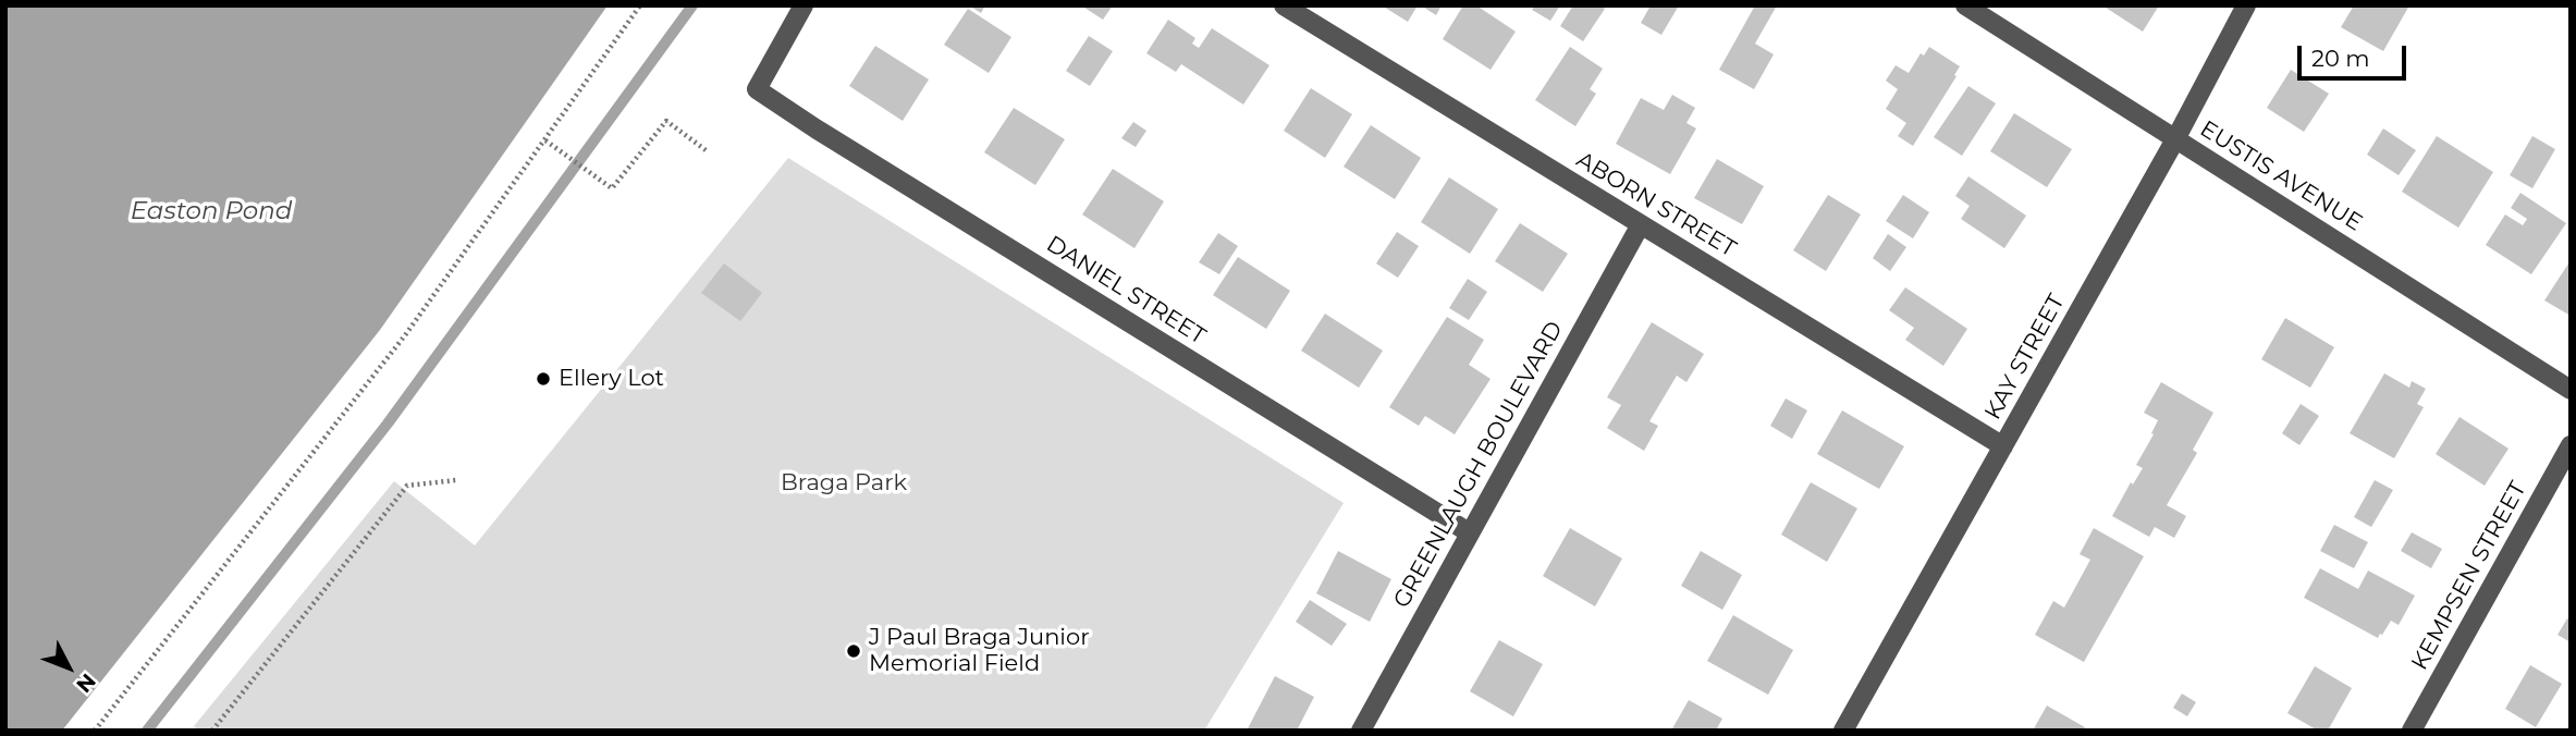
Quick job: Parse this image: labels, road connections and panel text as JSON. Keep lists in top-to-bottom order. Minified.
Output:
{"streets":{"street":["EUSTIS AVENUE","ABORN STREET","DANIEL STREET","KAY STREET","GREENLAUGH BOULEVARD","KEMPSEN STREET"]},"crossings":[["EUSTIS AVENUE","KAY STREET"],["ABORN STREET","KAY STREET"],["ABORN STREET","GREENLAUGH BOULEVARD"],["DANIEL STREET","GREENLAUGH BOULEVARD"]],"water":["Easton Pond"],"parks":["Braga Park"],"places":["Ellery Lot","J Paul Braga Junior Memorial Field"],"scale_bar":"20 m","north":"bottom right"}
